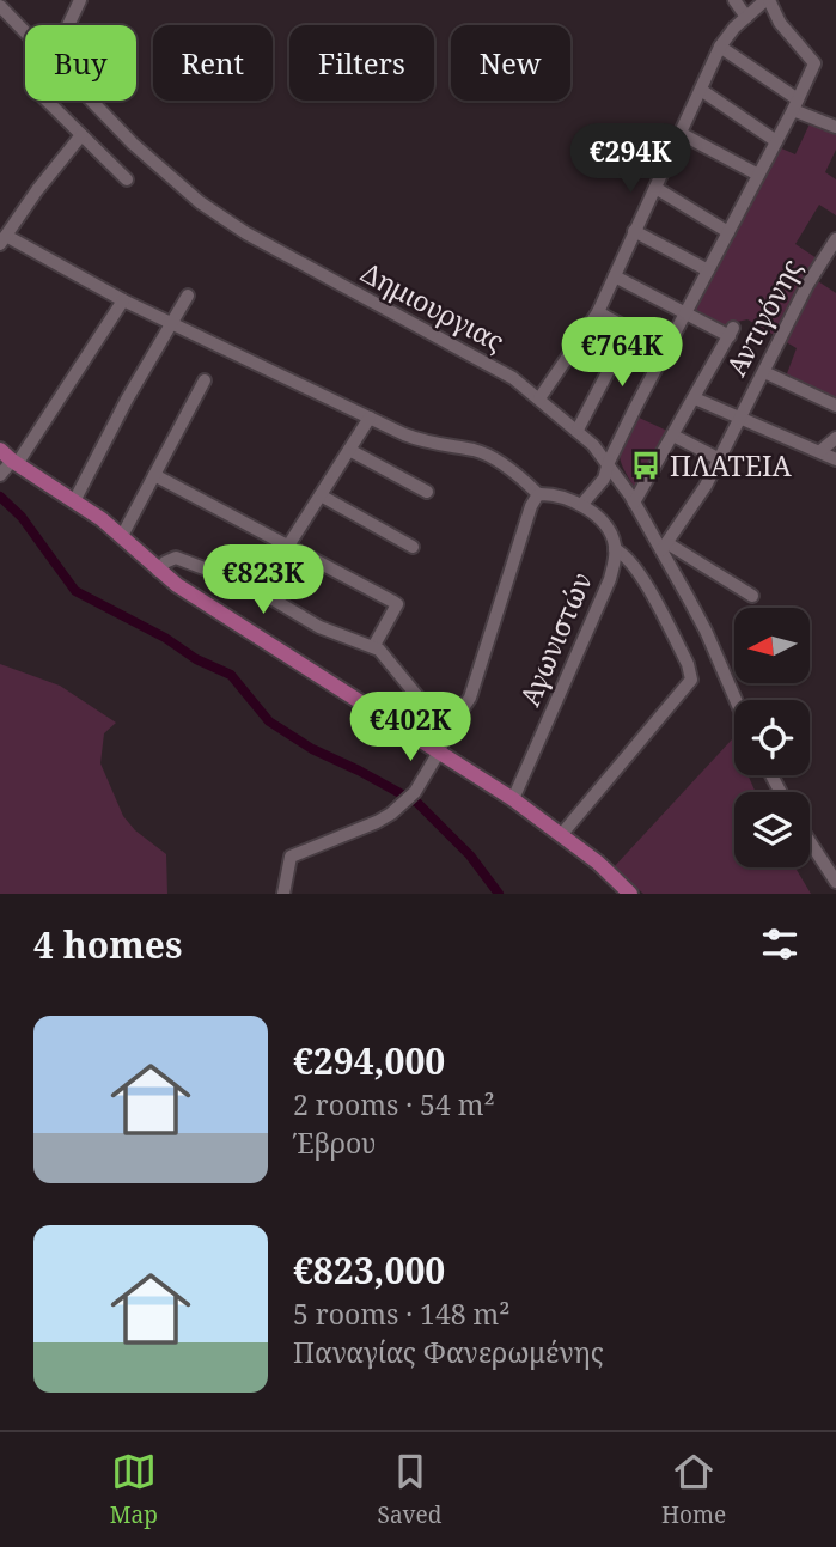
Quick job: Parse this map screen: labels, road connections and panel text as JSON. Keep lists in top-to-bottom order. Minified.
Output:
{"streets":{"street":["Δημιουργιας","Αντιγόνης","Αγωνιστών"]},"crossings":[["Δημιουργιας","Αντιγόνης"]],"places":{"bus stop":["ΠΛΑΤΕΙΑ"]},"north":"left","page":{"chip":["Buy","Rent","Filters","New"],"price":["€294K","€764K","€823K","€402K"],"heading":"4 homes","list":[{"name":"€294,000","note":"2 rooms · 54 m² · Έβρου"},{"name":"€823,000","note":"5 rooms · 148 m² · Παναγίας Φανερωμένης"}],"tabs":["Map","Saved","Home"]}}
